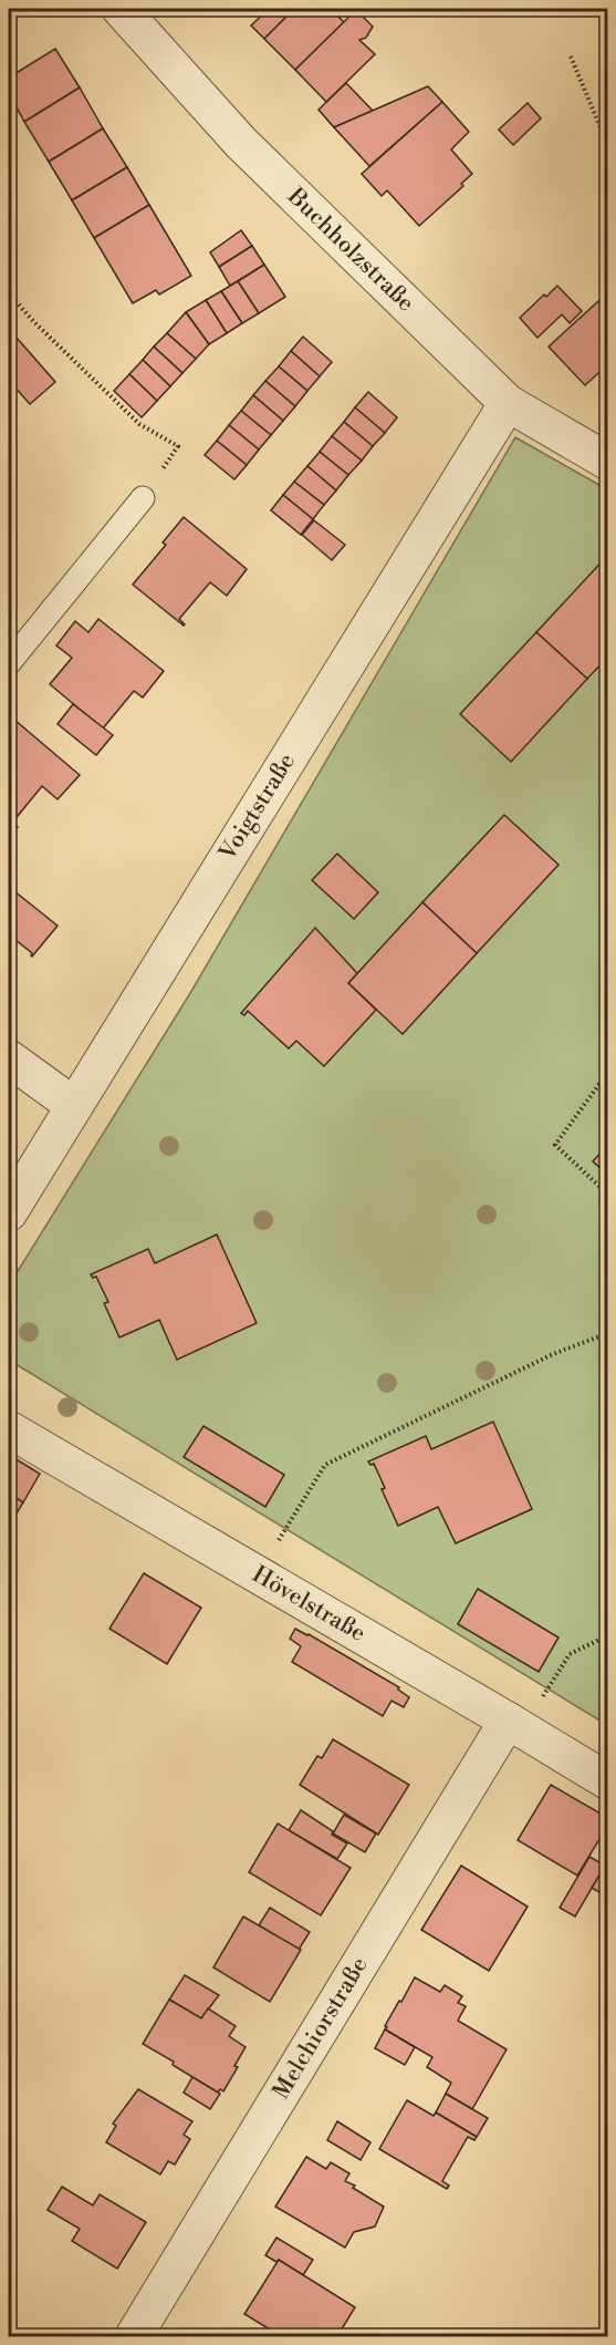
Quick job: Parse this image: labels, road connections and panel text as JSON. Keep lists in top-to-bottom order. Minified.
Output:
{"streets":{"street":["Buchholzstraße","Voigtstraße","Hövelstraße","Melchiorstraße"]},"crossings":[["Buchholzstraße","Voigtstraße"],["Hövelstraße","Melchiorstraße"]]}
